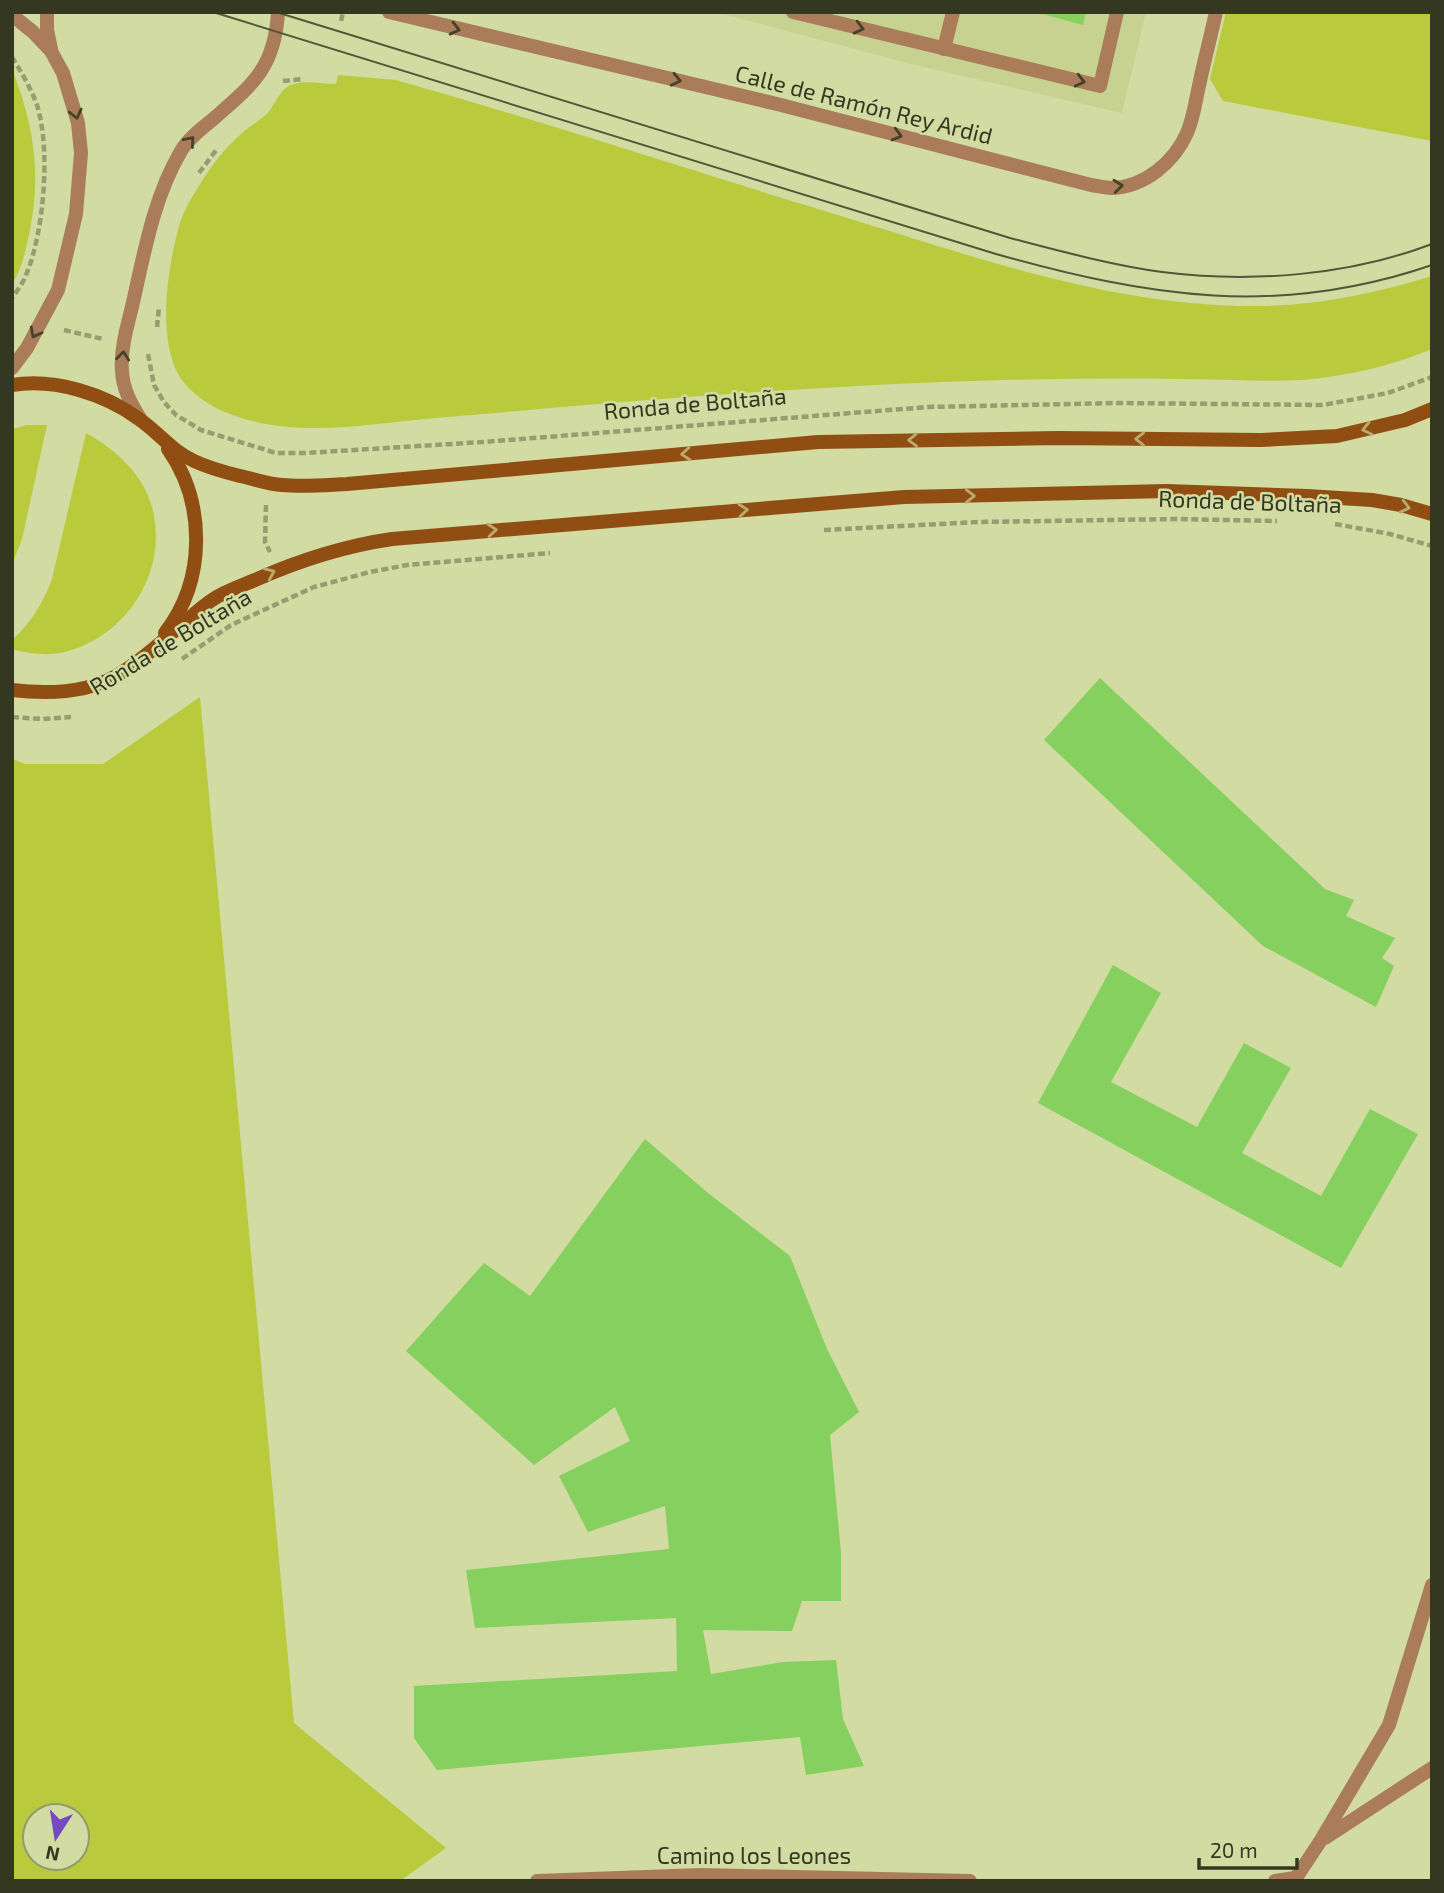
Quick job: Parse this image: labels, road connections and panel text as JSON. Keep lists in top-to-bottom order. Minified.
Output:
{"streets":{"main road":["Ronda de Boltaña"],"street":["Calle de Ramón Rey Ardid","Camino los Leones"]},"one_way":["Calle de Ramón Rey Ardid"],"scale_bar":"20 m","north":"bottom"}
